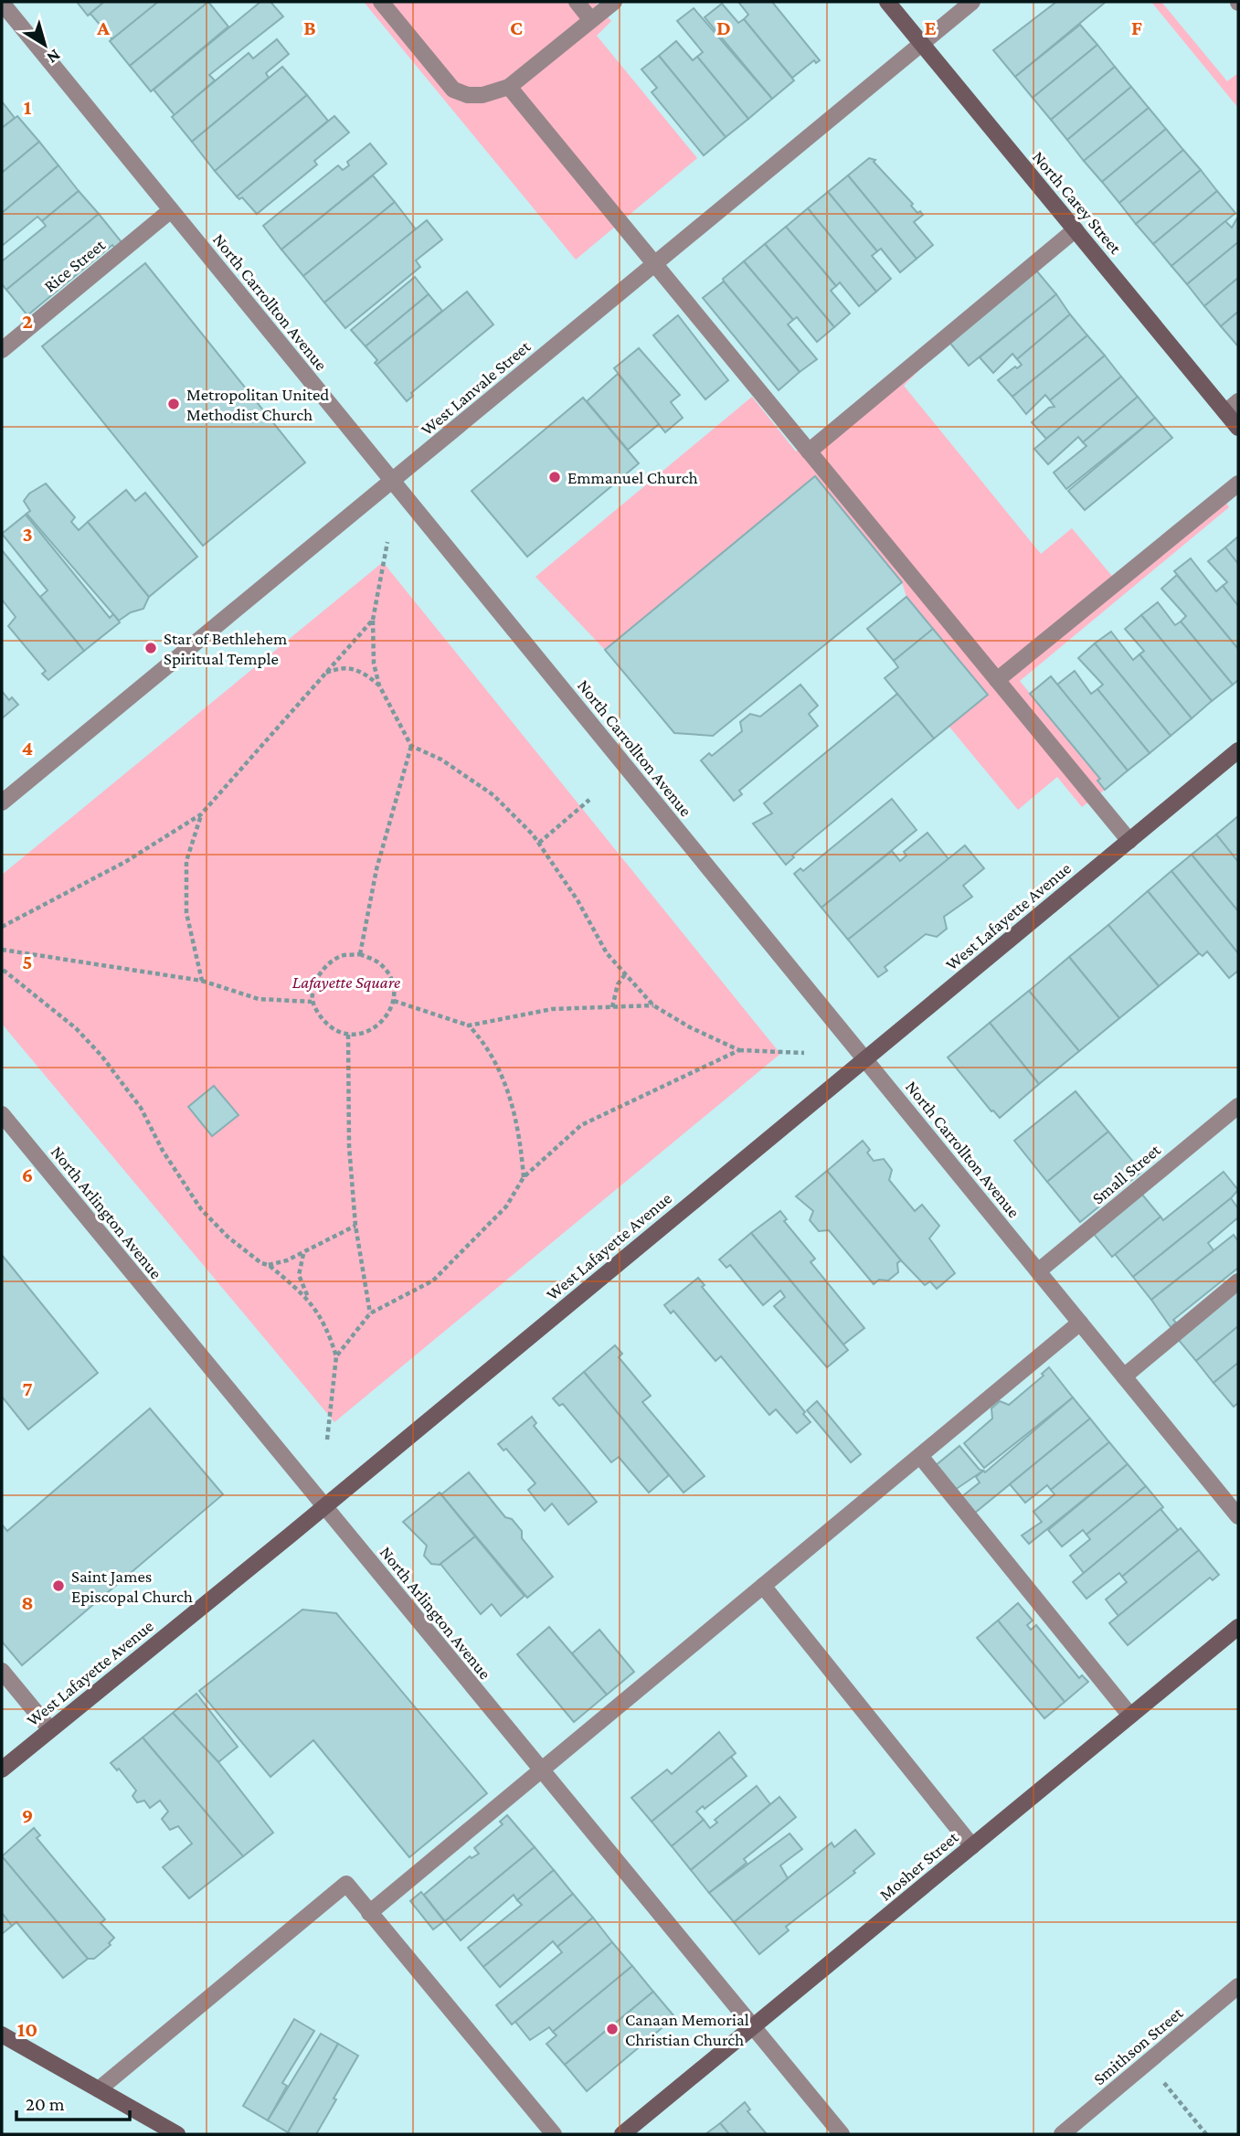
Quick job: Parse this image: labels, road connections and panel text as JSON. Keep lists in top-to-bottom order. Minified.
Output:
{"streets":{"main road":["North Carey Street","West Lafayette Avenue","Mosher Street"],"street":["Rice Street","North Carrollton Avenue","West Lanvale Street","Small Street","North Arlington Avenue","Smithson Street"]},"crossings":[["North Carey Street","West Lanvale Street"],["Rice Street","North Carrollton Avenue"],["North Carrollton Avenue","West Lanvale Street"],["North Carrollton Avenue","West Lafayette Avenue"],["North Carrollton Avenue","Small Street"],["West Lafayette Avenue","North Arlington Avenue"],["North Arlington Avenue","Mosher Street"]],"parks":["Lafayette Square"],"places":["Metropolitan United Methodist Church","Emmanuel Church","Star of Bethlehem Spiritual Temple","Saint James Episcopal Church","Canaan Memorial Christian Church"],"scale_bar":"20 m","north":"bottom right","grid":{"columns":["A","B","C","D","E","F"],"rows":["1","2","3","4","5","6","7","8","9","10"]}}
